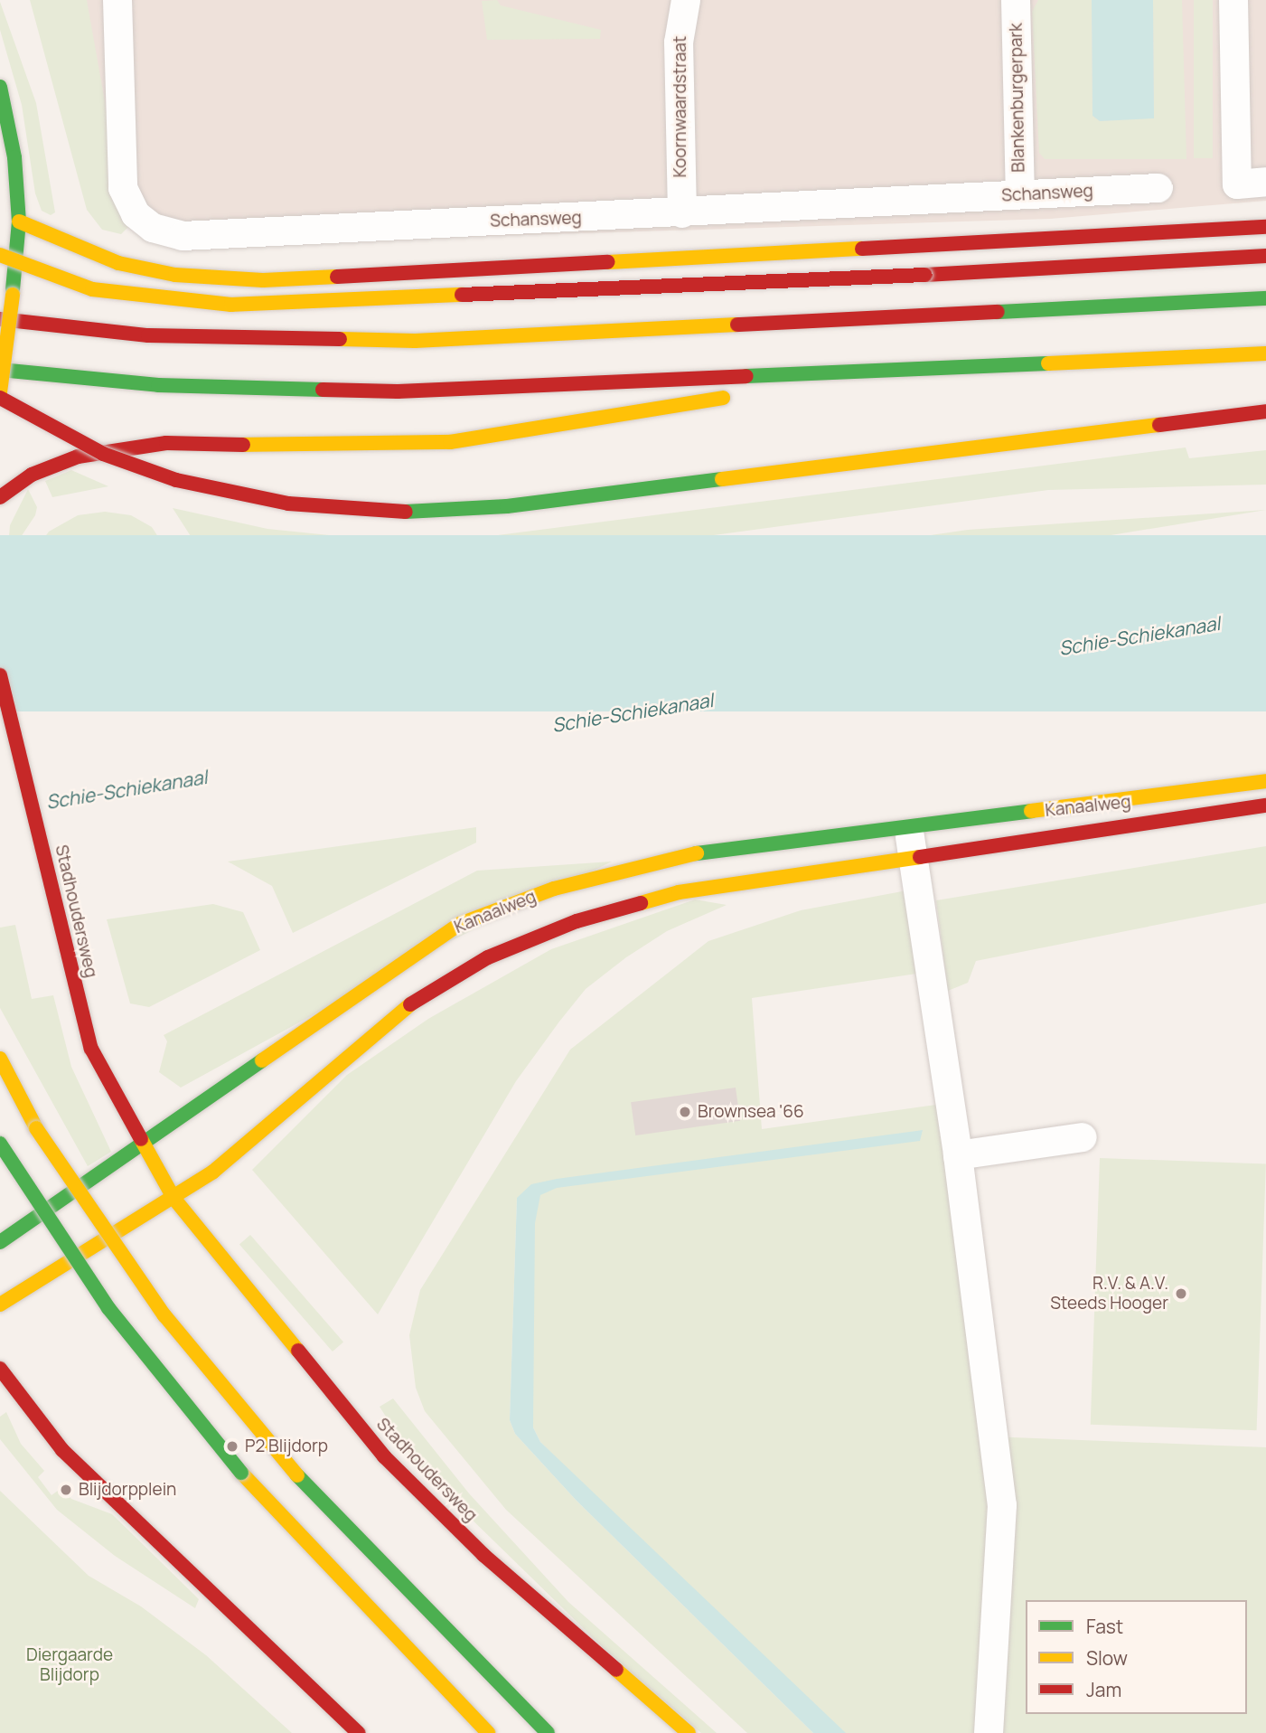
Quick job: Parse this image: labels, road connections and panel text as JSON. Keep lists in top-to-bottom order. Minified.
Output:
{"streets":{"main road":["Kanaalweg","Stadhoudersweg"],"street":["Blankenburgerpark","Koornwaardstraat","Schansweg"]},"crossings":[["Blankenburgerpark","Schansweg"],["Koornwaardstraat","Schansweg"],["Kanaalweg","Stadhoudersweg"]],"water":["Schie-Schiekanaal"],"parks":["Diergaarde Blijdorp"],"places":["Brownsea '66","R.V. & A.V. Steeds Hooger","P2 Blijdorp","Blijdorpplein"],"legend":["Fast","Slow","Jam"]}
